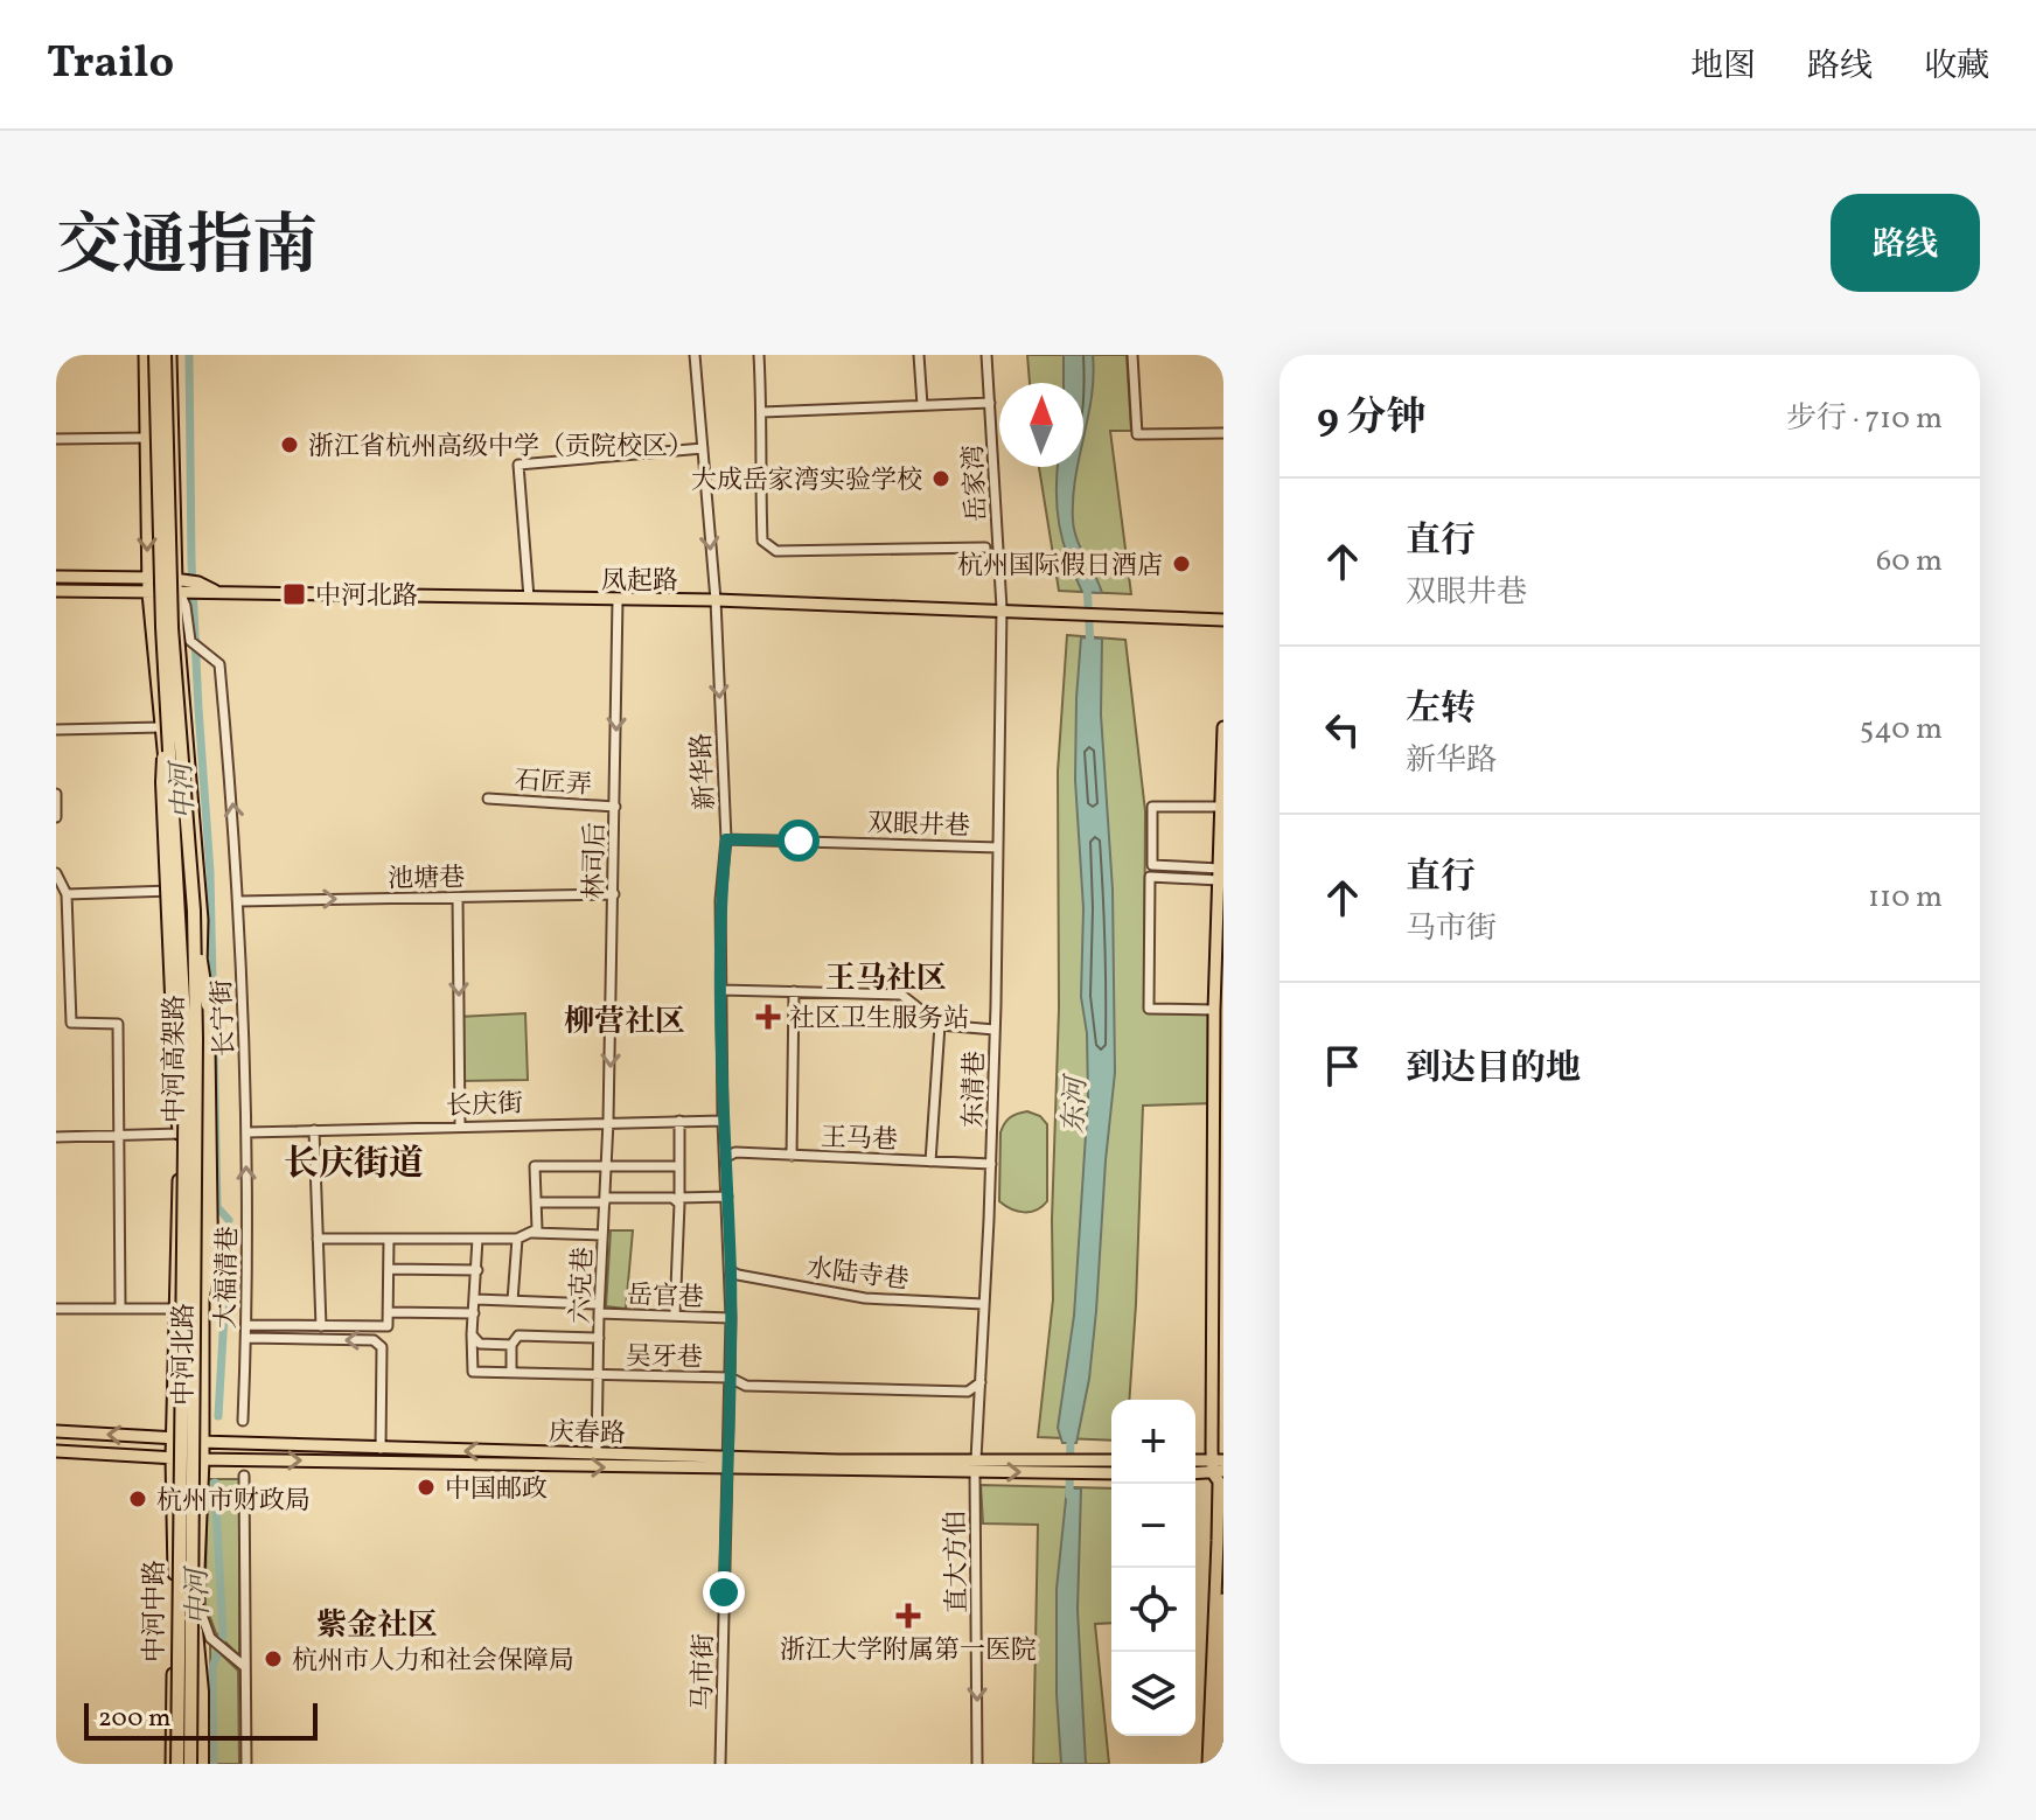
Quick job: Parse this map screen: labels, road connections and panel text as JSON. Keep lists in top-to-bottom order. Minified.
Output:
{"streets":{"highway":["中河高架路"],"main road":["凤起路","中河北路","庆春路","中河中路"],"street":["岳家湾","新华路","石匠弄","双眼井巷","林司后","池塘巷","长宁街","东清巷","长庆街","王马巷","水陆寺巷","大福清巷","六克巷","岳官巷","吴牙巷","直大方伯","马市街"]},"crossings":[["岳家湾","凤起路"],["岳家湾","东清巷"],["凤起路","新华路"],["凤起路","林司后"],["凤起路","长宁街"],["凤起路","东清巷"],["凤起路","中河北路"],["新华路","双眼井巷"],["新华路","长庆街"],["新华路","王马巷"],["新华路","水陆寺巷"],["新华路","岳官巷"],["新华路","吴牙巷"],["新华路","庆春路"],["新华路","马市街"],["石匠弄","林司后"],["双眼井巷","东清巷"],["林司后","池塘巷"],["林司后","长庆街"],["林司后","六克巷"],["池塘巷","长宁街"],["长宁街","长庆街"],["长宁街","大福清巷"],["长宁街","中河北路"],["中河高架路","中河北路"],["中河高架路","中河中路"],["东清巷","王马巷"],["东清巷","水陆寺巷"],["东清巷","吴牙巷"],["东清巷","庆春路"],["长庆街","大福清巷"],["长庆街","六克巷"],["六克巷","岳官巷"],["六克巷","吴牙巷"],["六克巷","庆春路"],["中河北路","庆春路"],["中河北路","中河中路"],["庆春路","直大方伯"],["庆春路","中河中路"],["庆春路","马市街"]],"one_way":["新华路","林司后","池塘巷","长宁街","直大方伯"],"districts":["王马社区","柳营社区","长庆街道","紫金社区"],"water":["中河","东河"],"places":{"other":["浙江省杭州高级中学（贡院校区）","大成岳家湾实验学校","杭州国际假日酒店","中国邮政","杭州市财政局","杭州市人力和社会保障局"],"transit":["中河北路"],"health":["社区卫生服务站","浙江大学附属第一医院"]},"scale_bar":"200 m","north":"top","page":{"header":"Trailo","nav":["地图","路线","收藏"],"title":"交通指南","buttons":"路线","heading":["9 分钟","步行 · 710 m"],"list":[["直行","双眼井巷","60 m"],["左转","新华路","540 m"],["直行","马市街","110 m"],"到达目的地"],"map_buttons":["+","−"],"scale":"200 m"}}
